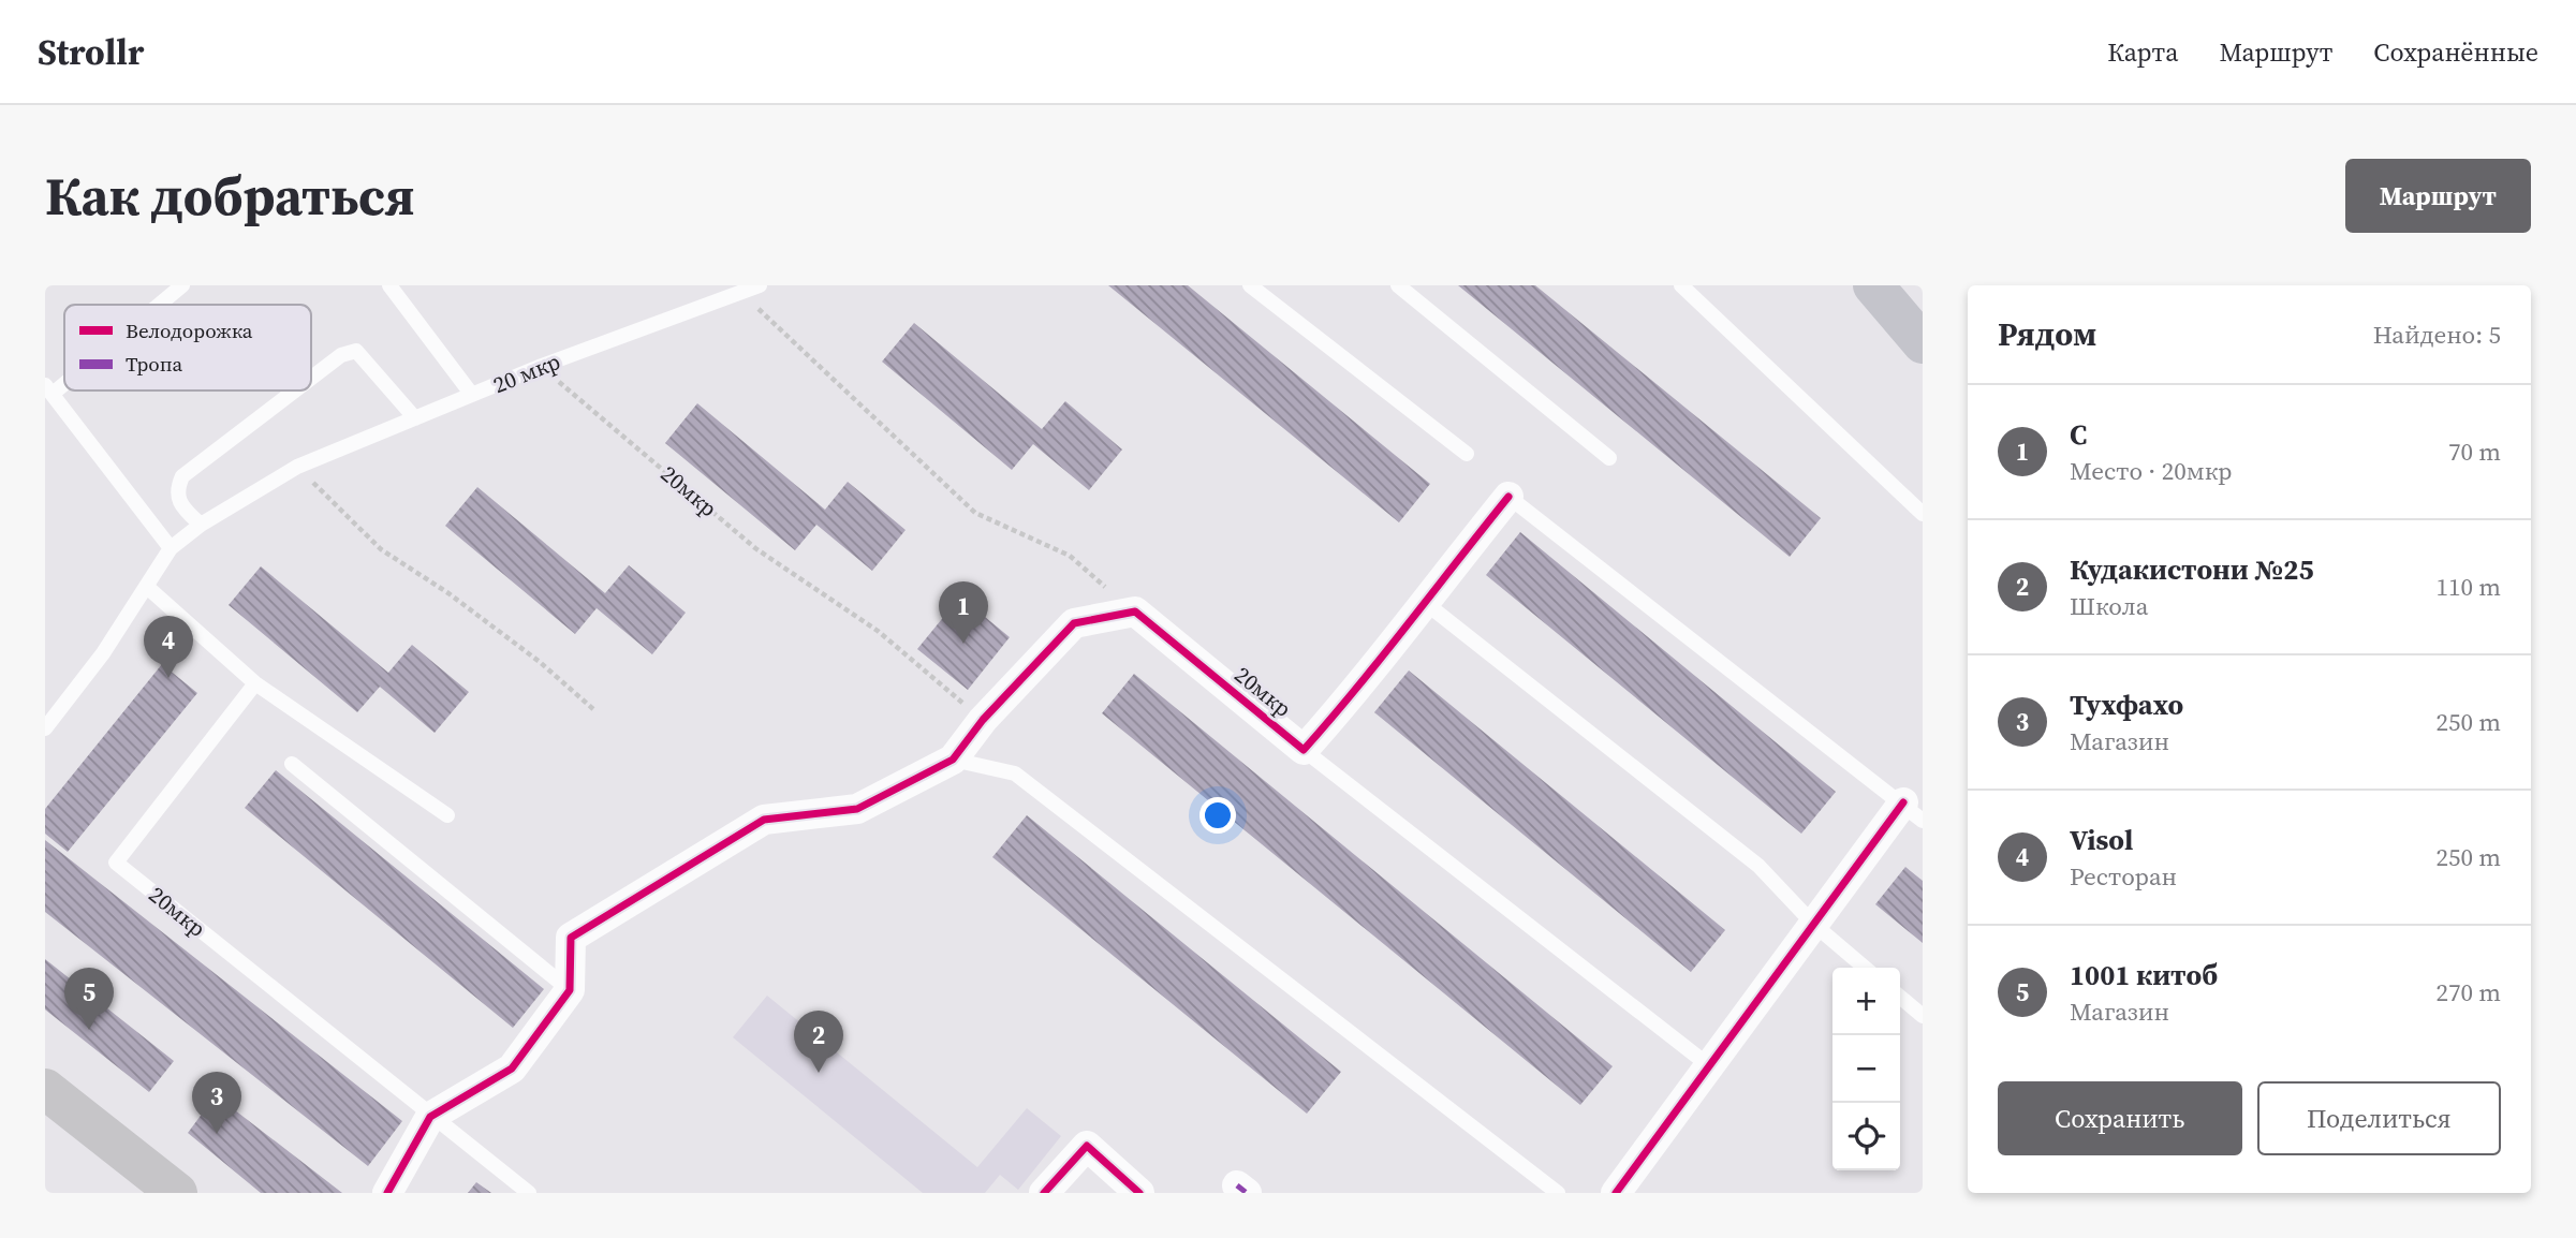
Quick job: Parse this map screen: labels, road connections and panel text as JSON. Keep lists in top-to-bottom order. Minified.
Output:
{"streets":{"street":["20мкр"],"lane":["20 мкр"]},"crossings":[["20 мкр","20мкр"]],"legend":["Велодорожка","Тропа"],"page":{"header":"Strollr","nav":["Карта","Маршрут","Сохранённые"],"buttons":["Маршрут",["Сохранить","Поделиться"]],"title":"Как добраться","heading":["Рядом","Найдено: 5"],"list":[{"mark":"1","name":"С","note":"Место · 20мкр","value":"70 m"},{"mark":"2","name":"Кудакистони №25","note":"Школа","value":"110 m"},{"mark":"3","name":"Тухфахо","note":"Магазин","value":"250 m"},{"mark":"4","name":"Visol","note":"Ресторан","value":"250 m"},{"mark":"5","name":"1001 китоб","note":"Магазин","value":"270 m"}],"pins":["1","4","5","2","3"],"map_buttons":["+","−"]}}
